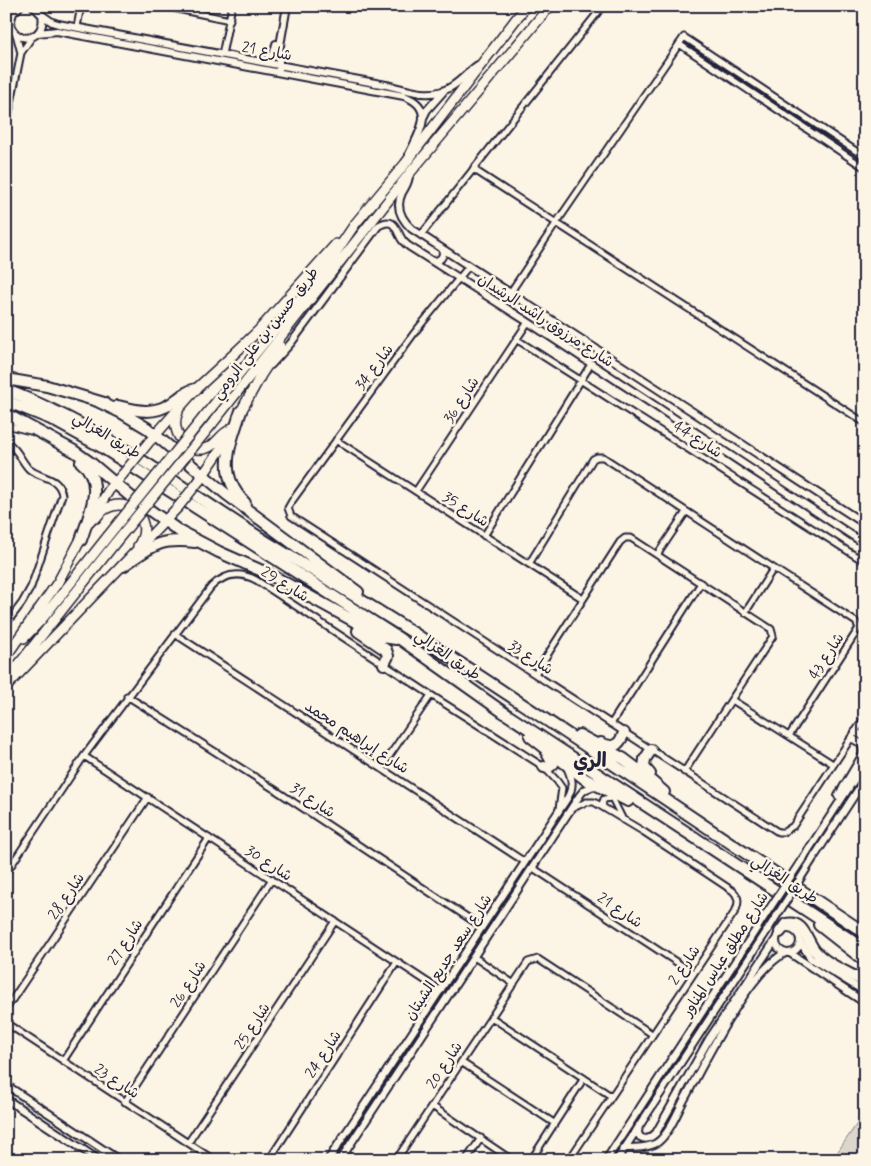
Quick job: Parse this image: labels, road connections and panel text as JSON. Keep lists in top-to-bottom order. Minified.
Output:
{"streets":{"highway":["طريق حسين بن علي الرومي","طريق الغزالي"],"street":["شارع 21","شارع مرزوق راشد الرشدان","شارع 34","شارع 36","شارع 44","شارع 35","شارع 29","شارع 43","شارع 33","شارع إبراهيم محمد","شارع 31","شارع 30","شارع 28","شارع 27","شارع مطلق عباس المناور","شارع سعد جديع الشيتان","شارع 2","شارع 26","شارع 25","شارع 24","شارع 20","شارع 23"]},"crossings":[["شارع 21","شارع سعد جديع الشيتان"],["شارع 21","شارع 2"],["شارع مرزوق راشد الرشدان","طريق حسين بن علي الرومي"],["شارع مرزوق راشد الرشدان","شارع 34"],["شارع مرزوق راشد الرشدان","شارع 36"],["شارع 34","شارع 35"],["شارع 34","شارع 33"],["شارع 36","شارع 44"],["شارع 36","شارع 35"],["شارع 35","شارع 43"],["شارع 29","شارع إبراهيم محمد"],["شارع 29","شارع 31"],["شارع 29","شارع 30"],["شارع 29","شارع سعد جديع الشيتان"],["شارع إبراهيم محمد","شارع سعد جديع الشيتان"],["شارع 31","شارع سعد جديع الشيتان"],["شارع 30","شارع 28"],["شارع 30","شارع 27"],["شارع 30","شارع سعد جديع الشيتان"],["شارع 30","شارع 26"],["شارع 30","شارع 25"],["شارع 30","شارع 24"],["شارع 27","شارع 23"],["شارع سعد جديع الشيتان","شارع 2"],["شارع 2","شارع 20"],["شارع 26","شارع 23"],["شارع 25","شارع 23"]],"districts":["الري"]}
